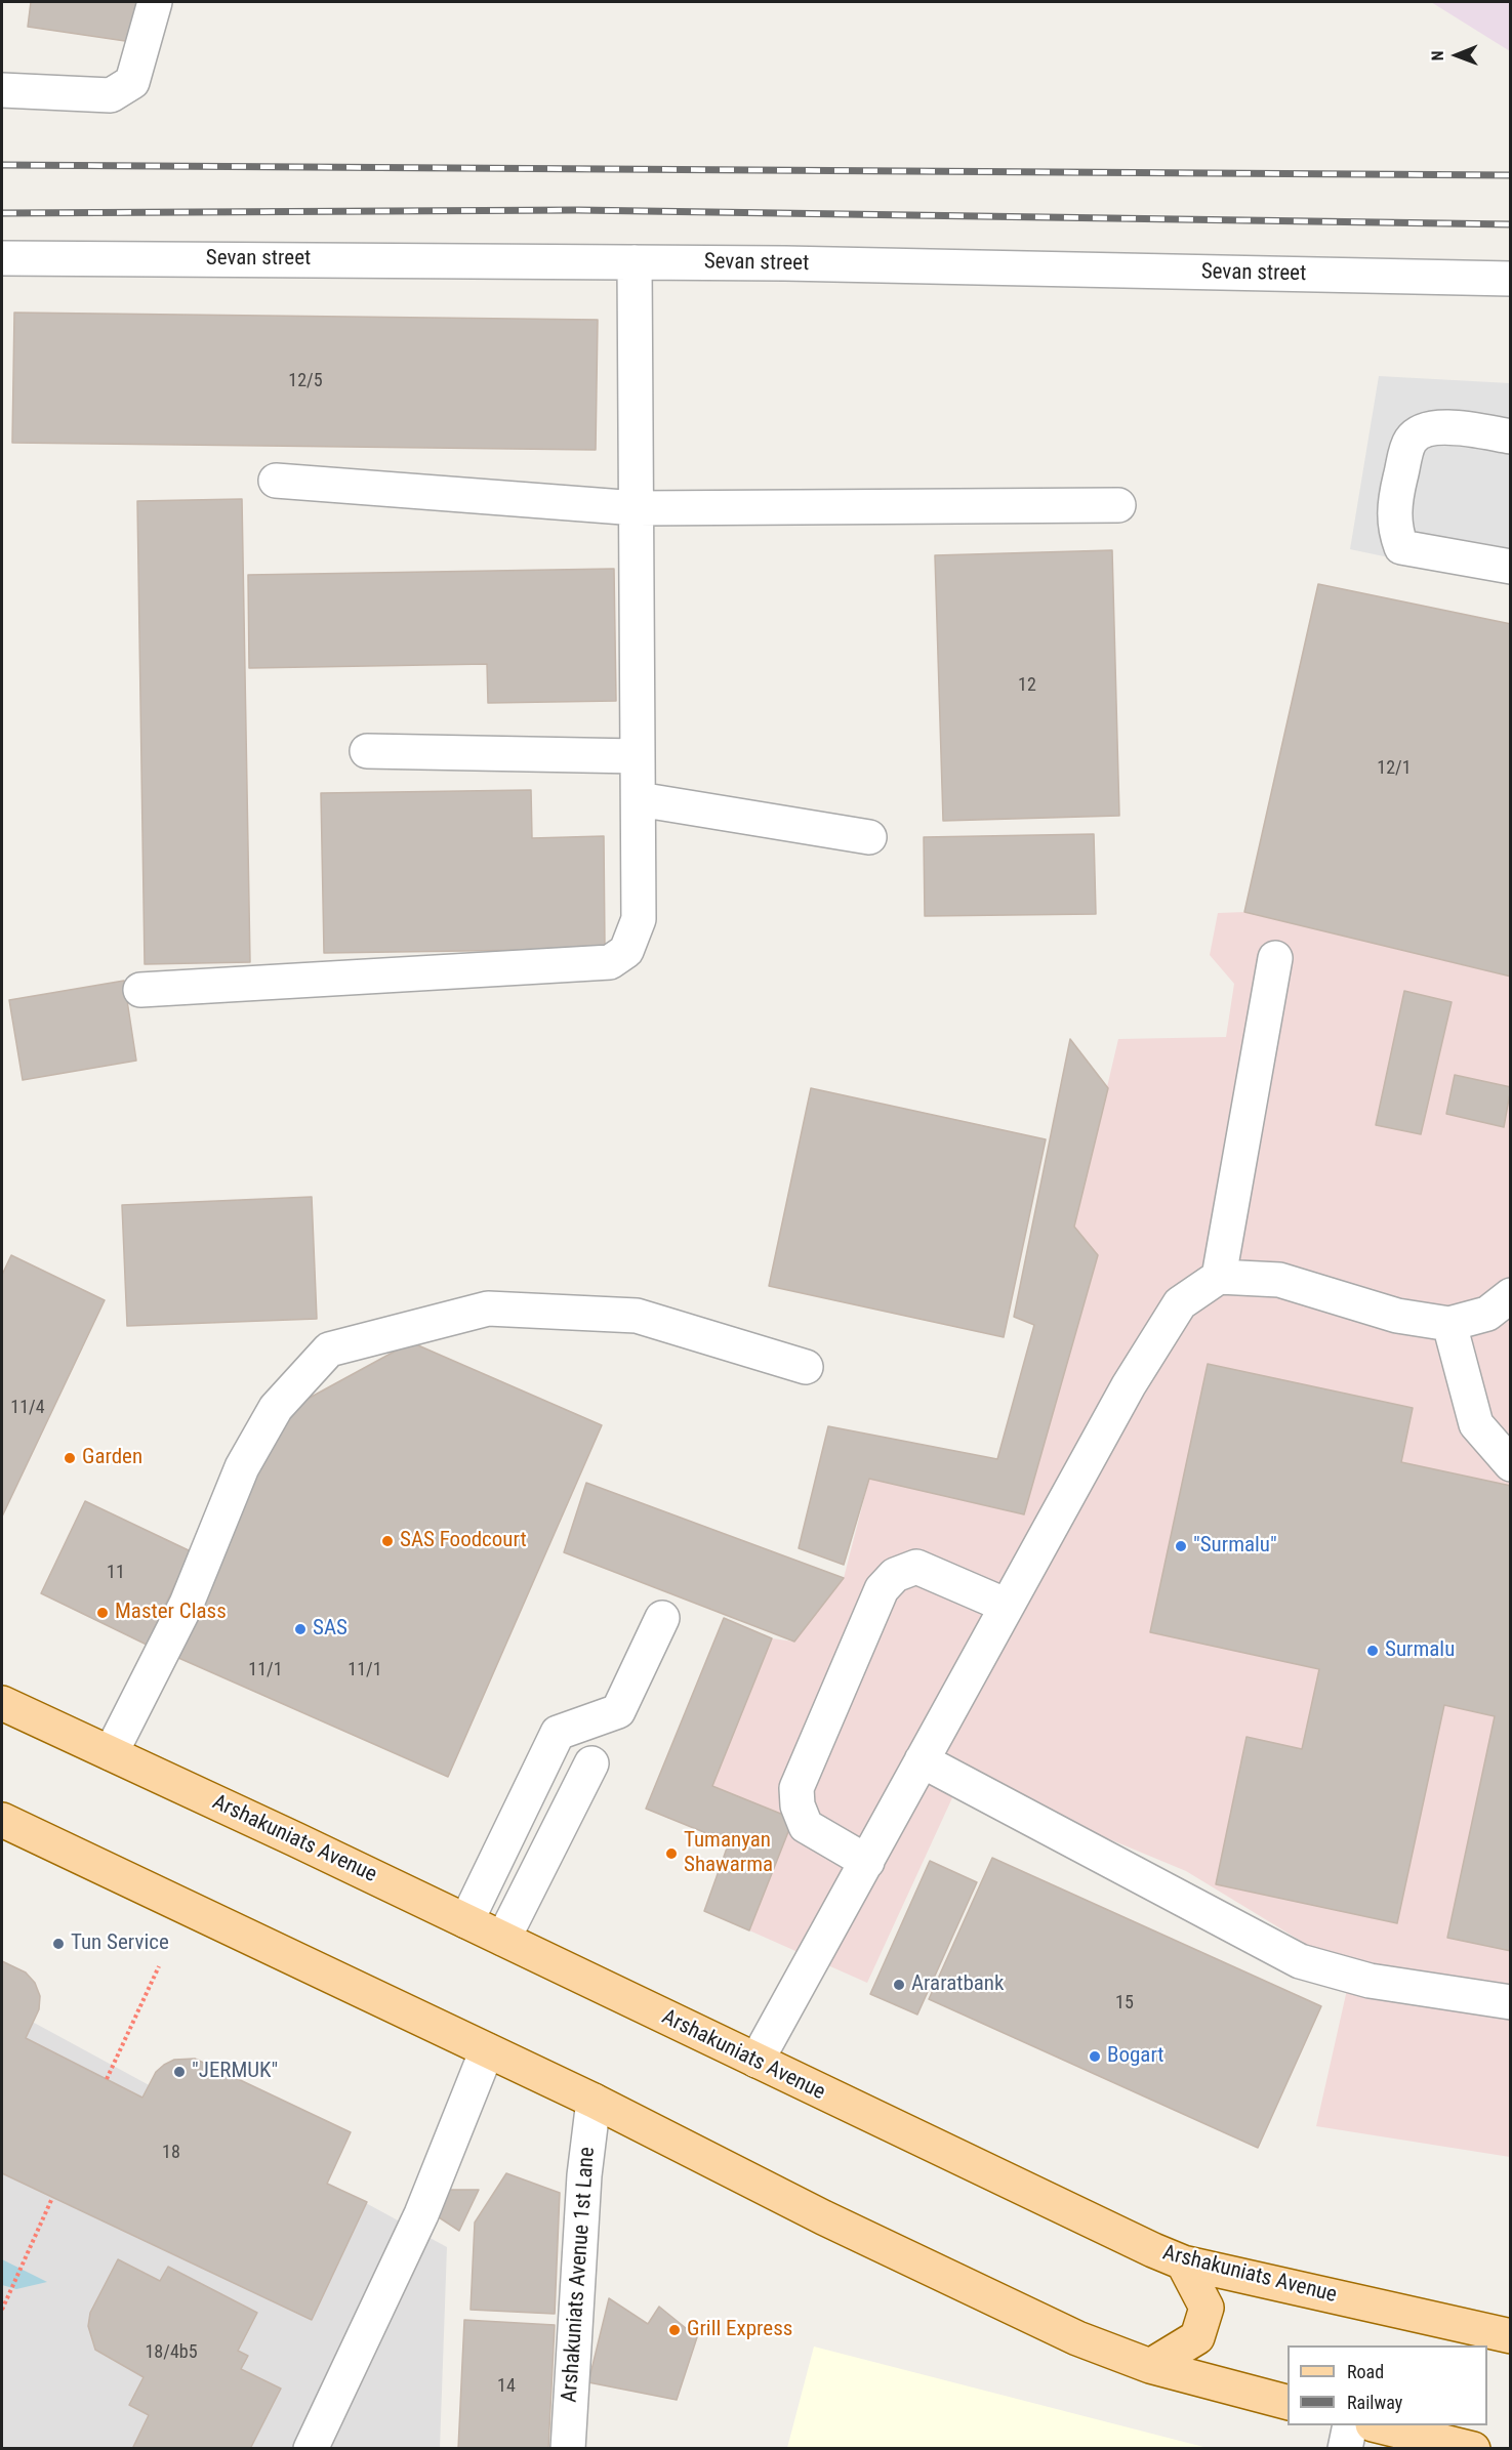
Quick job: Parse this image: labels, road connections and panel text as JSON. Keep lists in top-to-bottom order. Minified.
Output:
{"streets":{"main road":["Arshakuniats Avenue"],"street":["Sevan street","Arshakuniats Avenue 1st Lane"]},"places":["Garden","SAS Foodcourt","\"Surmalu\"","Master Class","SAS","Surmalu","Tumanyan Shawarma","Tun Service","Araratbank","Bogart","\"JERMUK\"","Grill Express"],"house_numbers":["12/5","12","12/1","11/4","11","11/1","11/1","15","18","18/4b5","14"],"legend":["Road","Railway"],"north":"left"}
